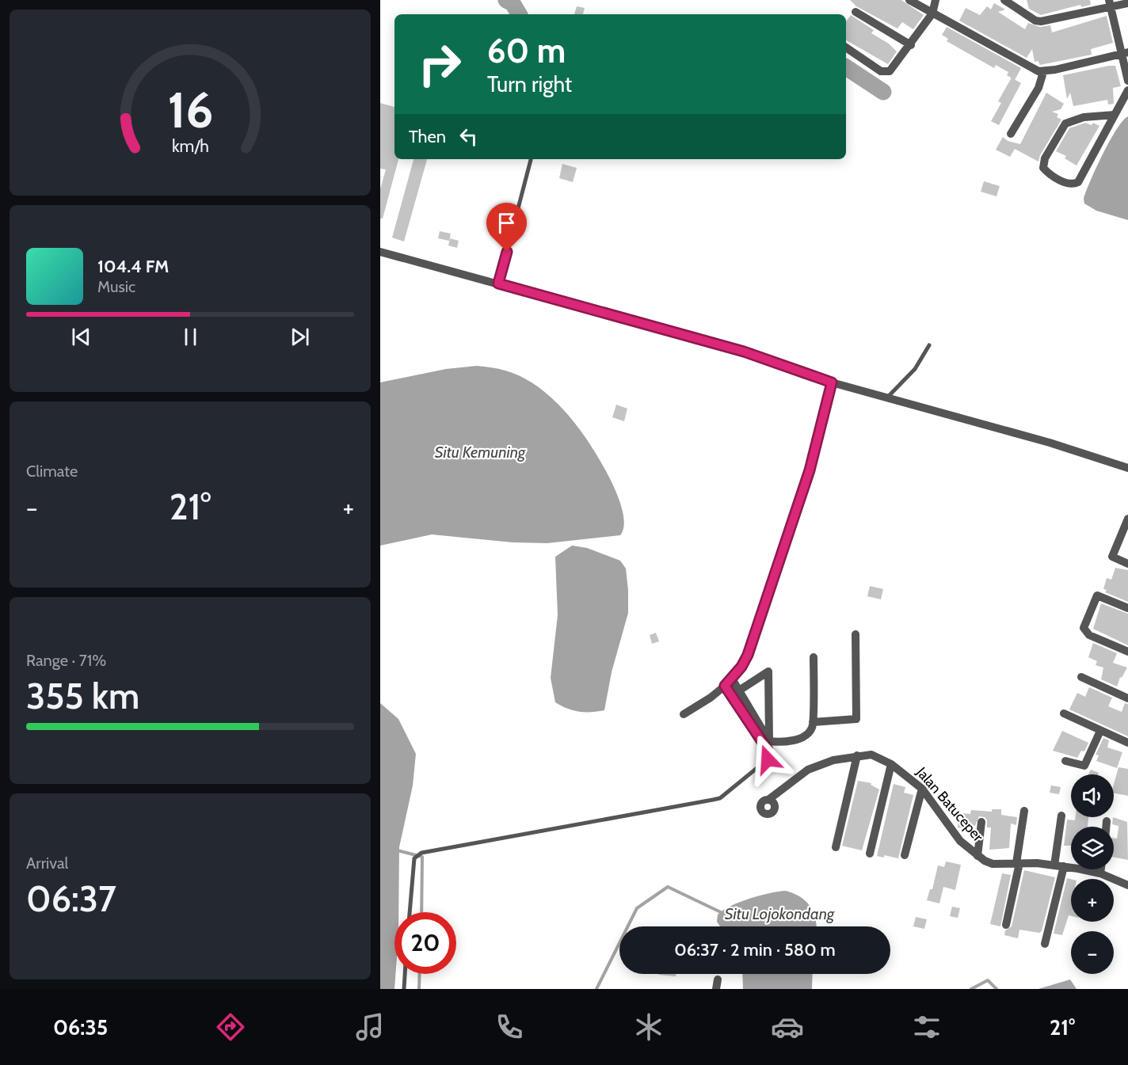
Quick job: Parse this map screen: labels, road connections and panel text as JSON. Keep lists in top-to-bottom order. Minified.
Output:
{"streets":{"street":["Jalan Batuceper"]},"water":["Situ Kemuning","Situ Lojokondang"],"page":{"turn":["60 m","Turn right"],"then":"Then","song":["104.4 FM","Music"],"tile":["Climate",["Range · 71%","355 km"],["Arrival","06:37"]],"heat":["−","21°","+"],"map_buttons":["+","−"],"limit":"20","trip":"06:37 · 2 min · 580 m","tabs":["06:35","21°"],"gauge":["16","km/h"]}}
